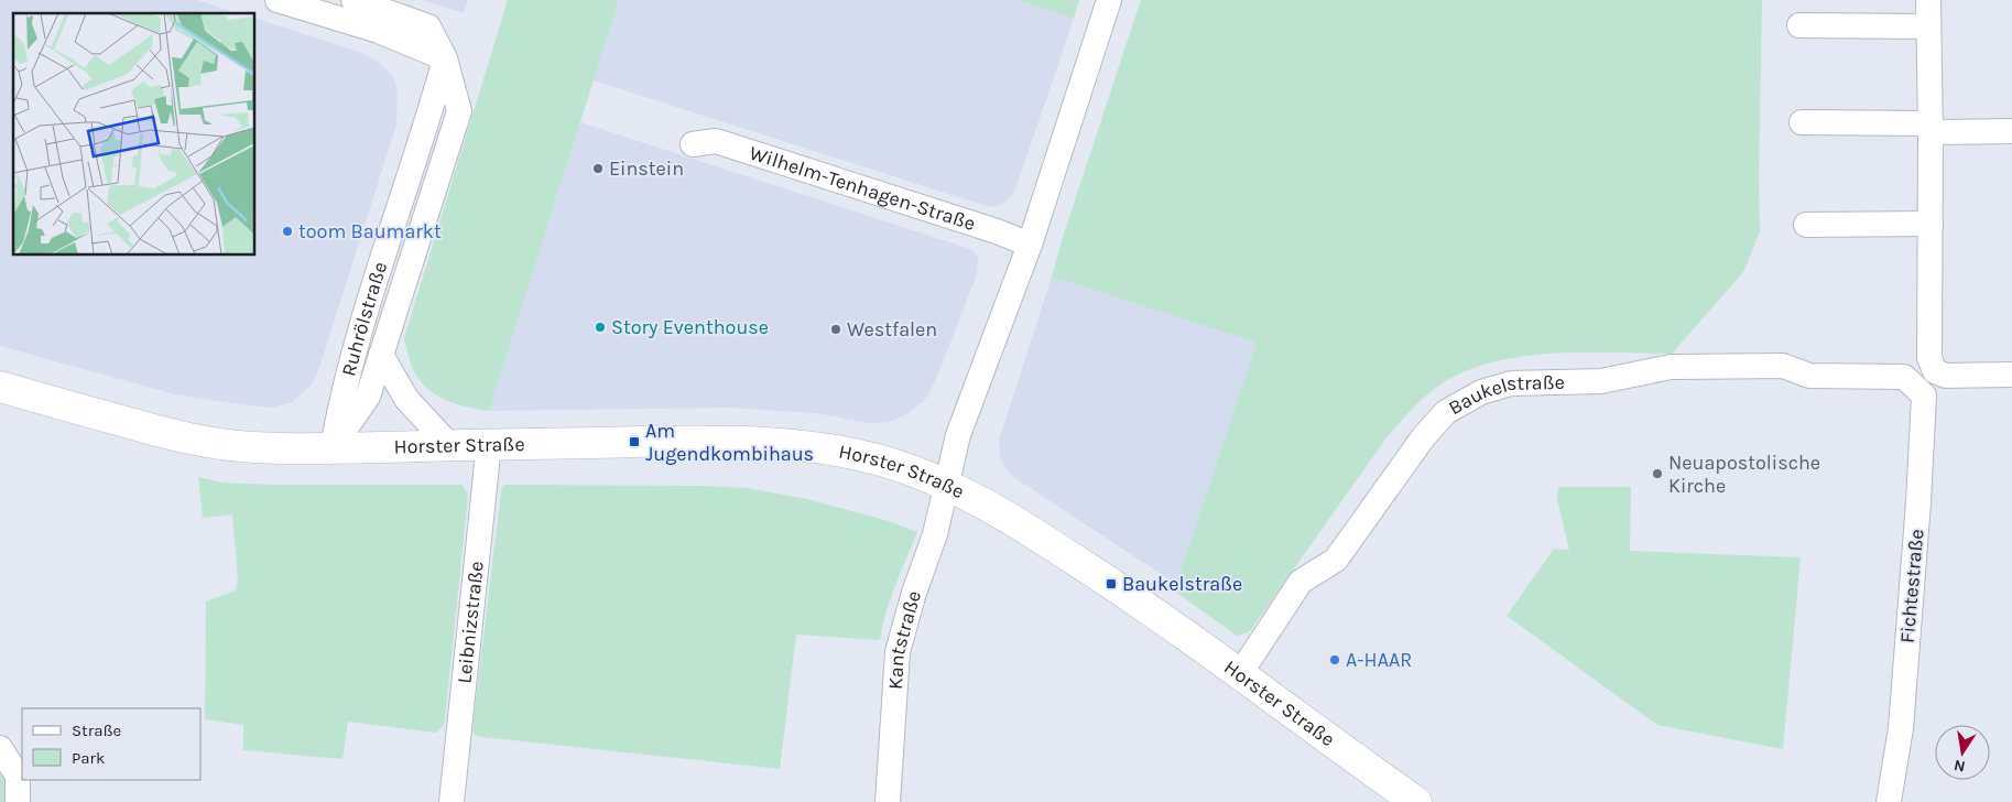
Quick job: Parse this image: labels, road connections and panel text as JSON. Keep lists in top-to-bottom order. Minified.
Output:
{"streets":{"main road":["Horster Straße"],"street":["Wilhelm-Tenhagen-Straße","Ruhrölstraße","Baukelstraße","Fichtestraße","Leibnizstraße","Kantstraße"]},"crossings":[["Ruhrölstraße","Horster Straße"],["Baukelstraße","Horster Straße"],["Baukelstraße","Fichtestraße"],["Horster Straße","Leibnizstraße"],["Horster Straße","Kantstraße"]],"places":{"other":["Einstein","toom Baumarkt","Story Eventhouse","Westfalen","Neuapostolische Kirche","A-HAAR"],"transit":["Am Jugendkombihaus","Baukelstraße"]},"legend":["Straße","Park"],"north":"bottom"}
